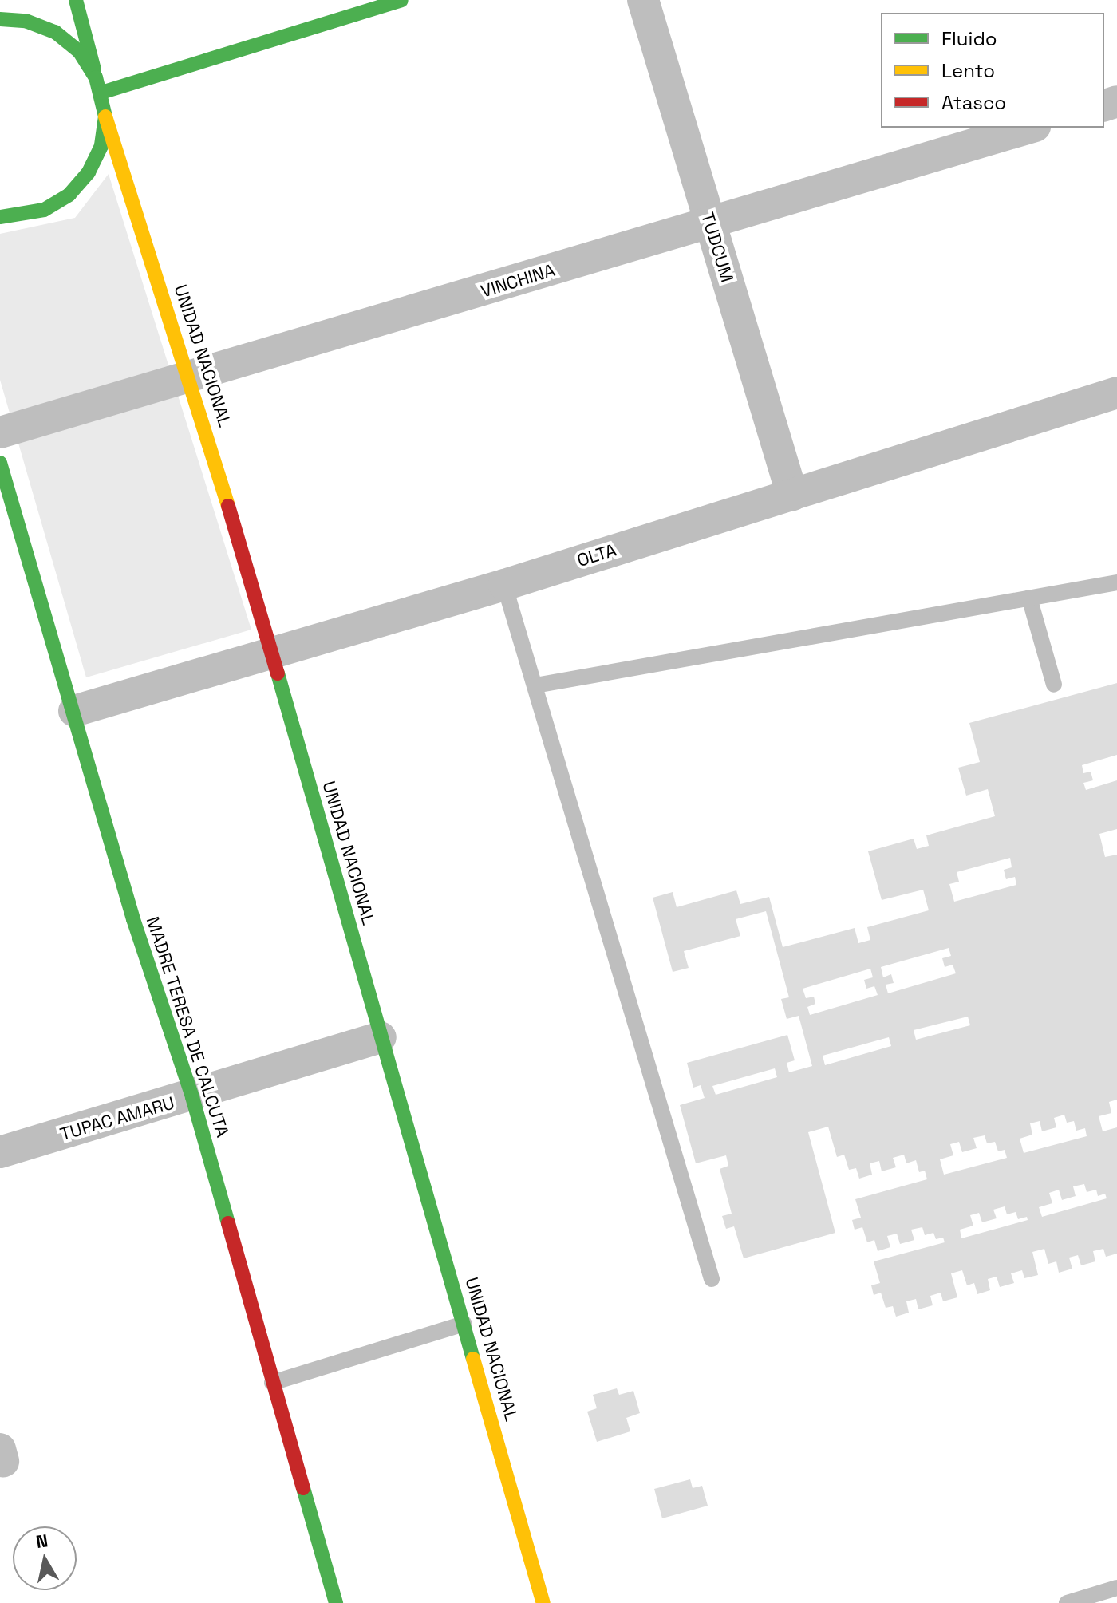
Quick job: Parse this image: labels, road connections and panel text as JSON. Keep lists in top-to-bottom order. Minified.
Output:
{"streets":{"street":["TUDCUM","VINCHINA","UNIDAD NACIONAL","OLTA","MADRE TERESA DE CALCUTA","TUPAC AMARU"]},"crossings":[["TUDCUM","VINCHINA"],["TUDCUM","OLTA"],["VINCHINA","UNIDAD NACIONAL"],["UNIDAD NACIONAL","OLTA"],["UNIDAD NACIONAL","TUPAC AMARU"],["OLTA","MADRE TERESA DE CALCUTA"],["MADRE TERESA DE CALCUTA","TUPAC AMARU"]],"legend":["Fluido","Lento","Atasco"],"north":"top"}
